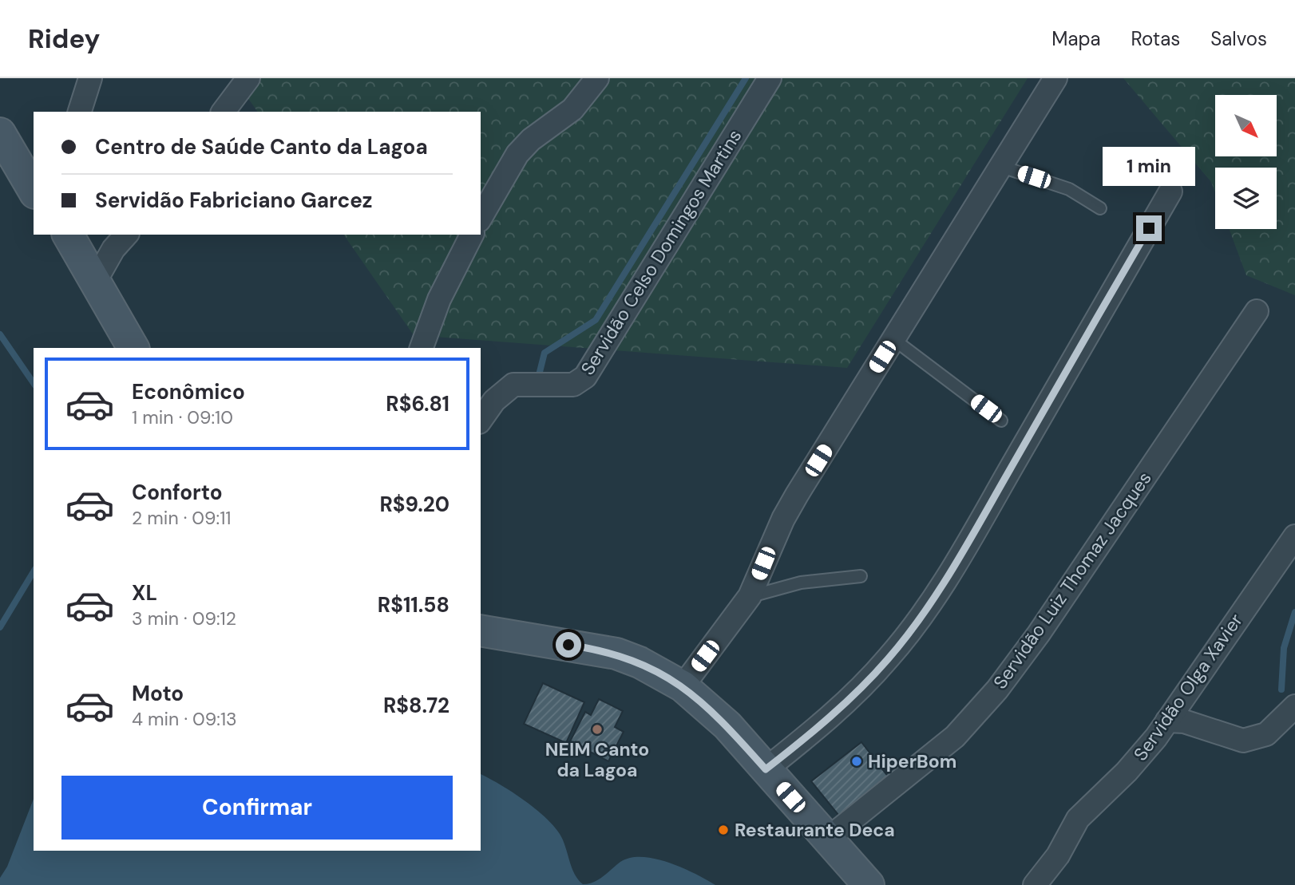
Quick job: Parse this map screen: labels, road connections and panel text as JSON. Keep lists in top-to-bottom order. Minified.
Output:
{"streets":{"street":["Servidão Celso Domingos Martins","Servidão Luiz Thomaz Jacques","Servidão Olga Xavier"]},"places":["NEIM Canto da Lagoa","HiperBom","Restaurante Deca"],"north":"bottom right","page":{"header":"Ridey","nav":["Mapa","Rotas","Salvos"],"banner":["Centro de Saúde Canto da Lagoa","Servidão Fabriciano Garcez"],"bubble":"1 min","list":[{"name":"Econômico","note":"1 min · 09:10","value":"R$6.81"},{"name":"Conforto","note":"2 min · 09:11","value":"R$9.20"},{"name":"XL","note":"3 min · 09:12","value":"R$11.58"},{"name":"Moto","note":"4 min · 09:13","value":"R$8.72"}],"buttons":"Confirmar"}}
